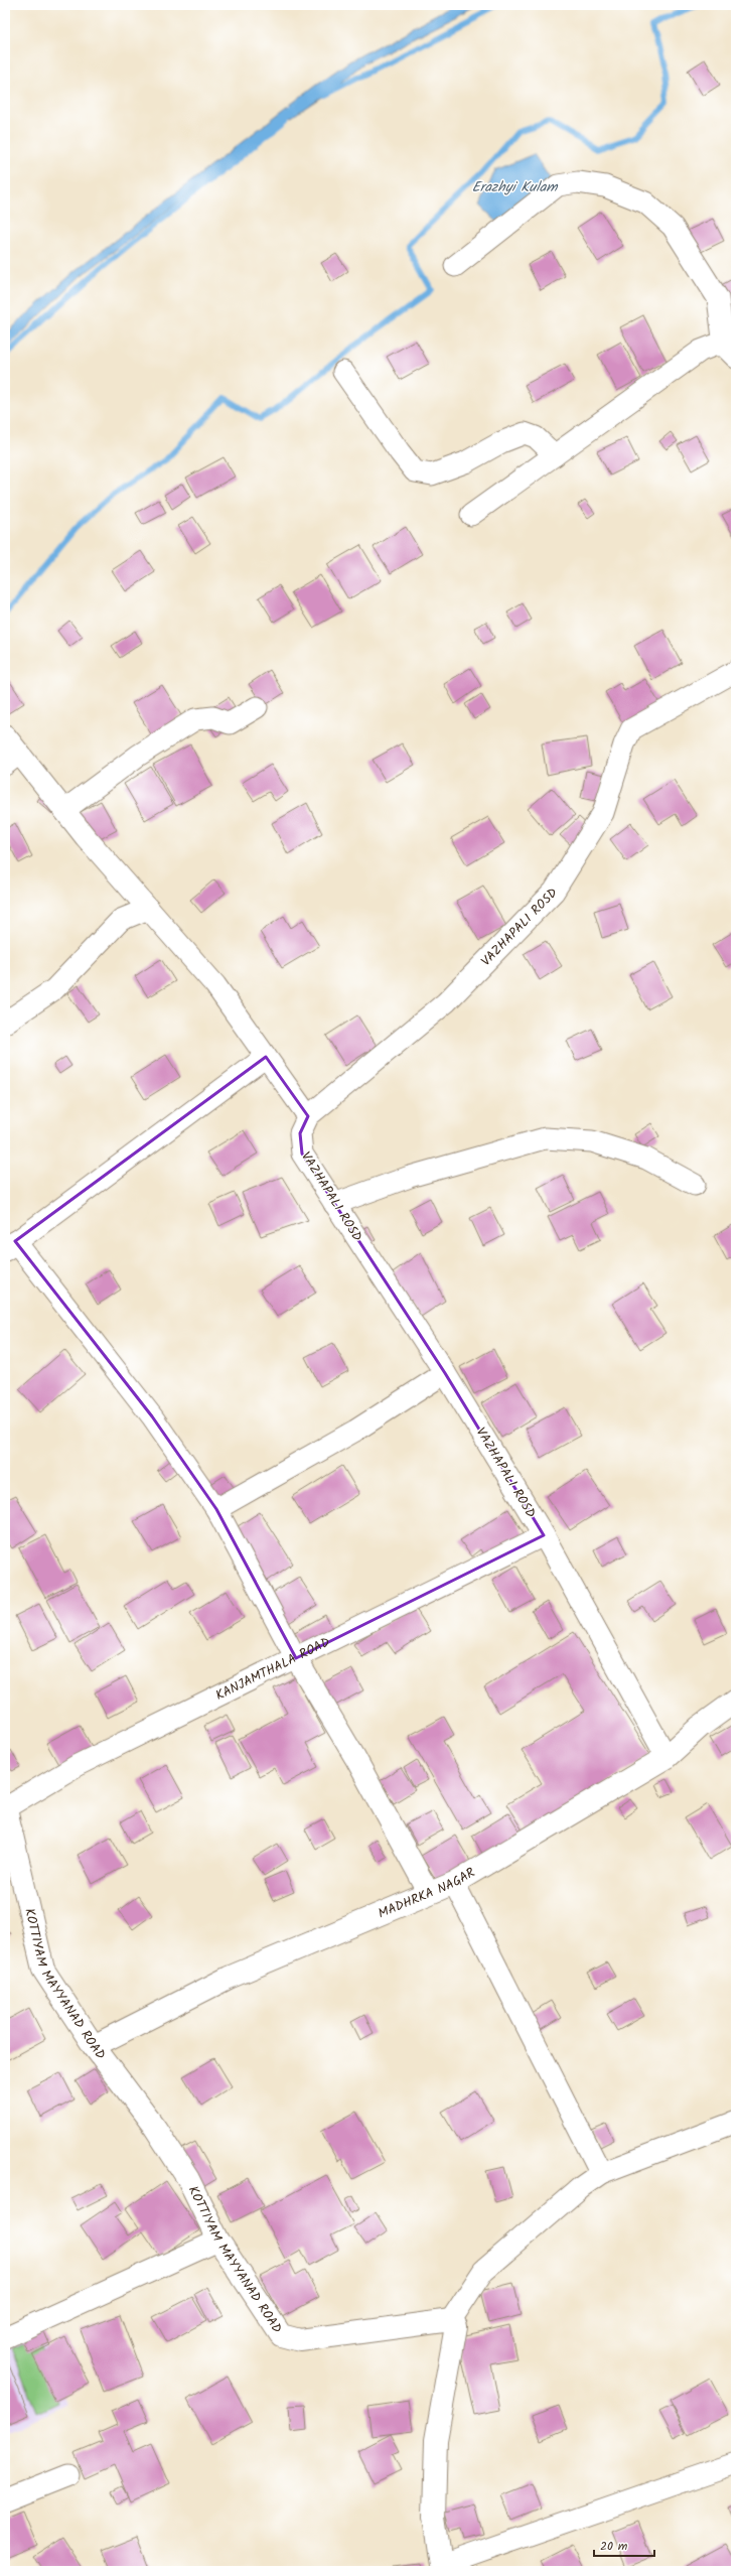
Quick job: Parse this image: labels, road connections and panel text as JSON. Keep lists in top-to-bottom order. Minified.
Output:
{"streets":{"street":["VAZHAPALI ROSD","KANJAMTHALA ROAD","MADHRKA NAGAR","KOTTIYAM MAYYANAD ROAD"]},"crossings":[["VAZHAPALI ROSD","KANJAMTHALA ROAD"],["VAZHAPALI ROSD","MADHRKA NAGAR"],["KANJAMTHALA ROAD","KOTTIYAM MAYYANAD ROAD"],["MADHRKA NAGAR","KOTTIYAM MAYYANAD ROAD"]],"water":["Erazhyi Kulam"],"scale_bar":"20 m"}
